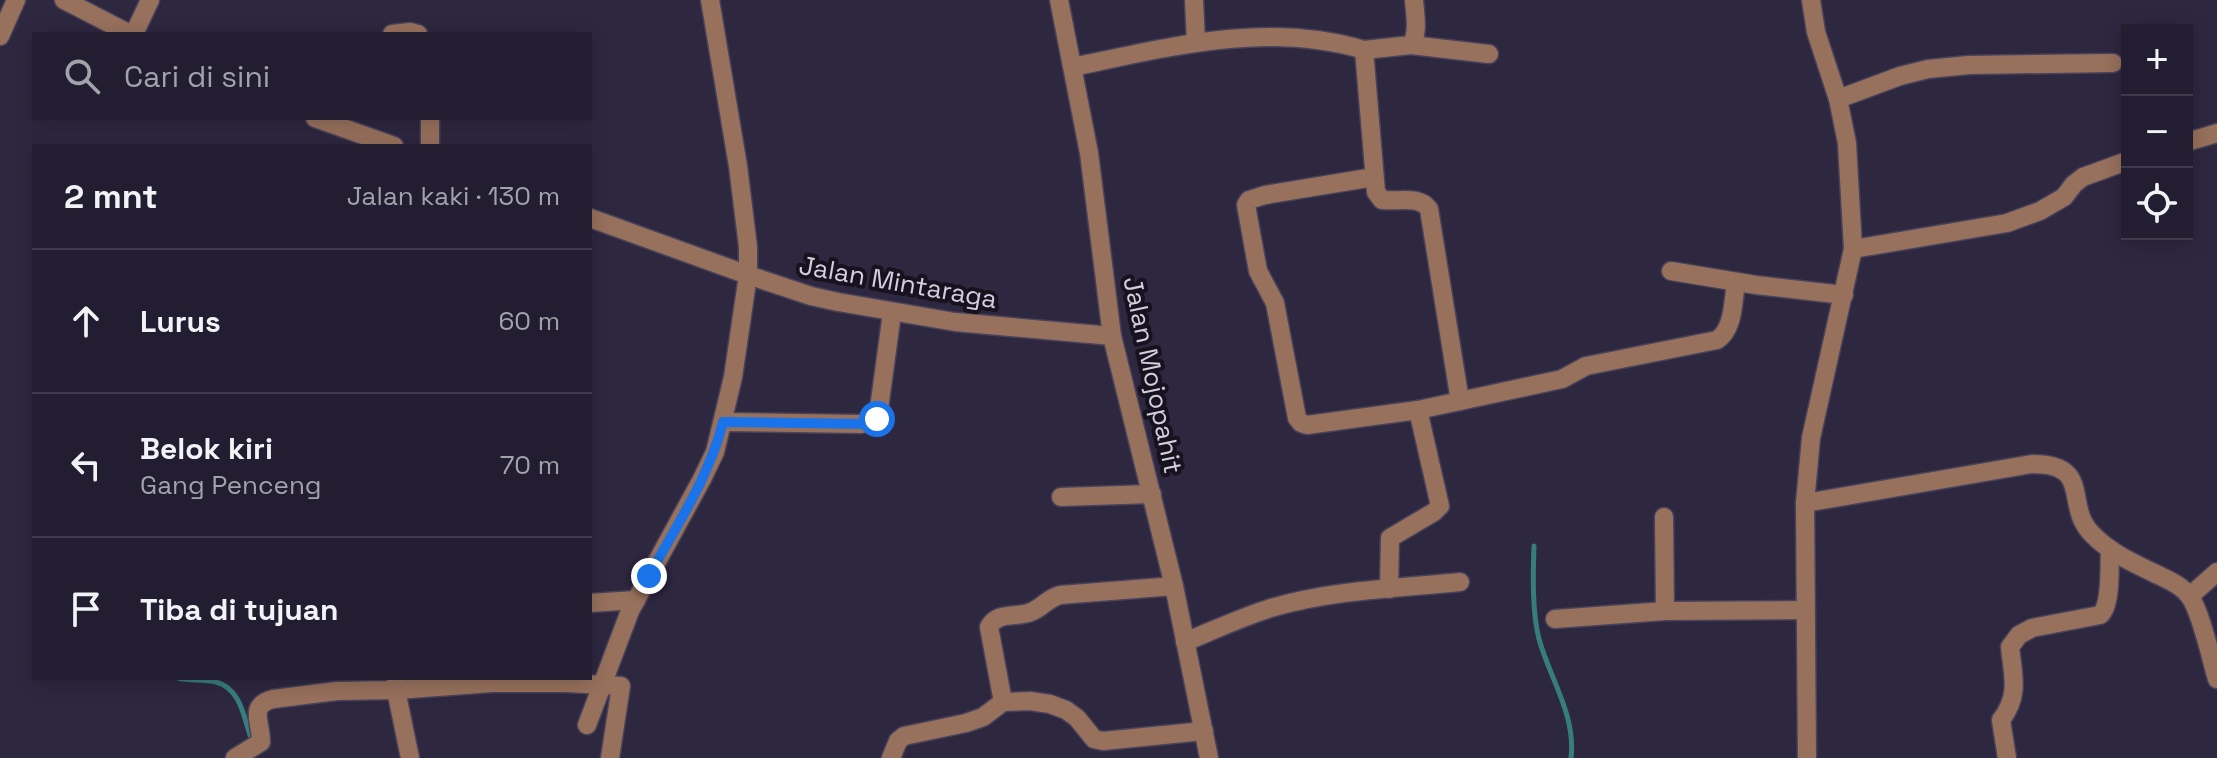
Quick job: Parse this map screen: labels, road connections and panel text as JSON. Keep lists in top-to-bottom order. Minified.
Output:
{"streets":{"street":["Jalan Mintaraga","Jalan Mojopahit"]},"crossings":[["Jalan Mintaraga","Jalan Mojopahit"]],"page":{"map_buttons":["+","−"],"search":"Cari di sini","heading":["2 mnt","Jalan kaki · 130 m"],"list":[["Lurus","60 m"],["Belok kiri","Gang Penceng","70 m"],"Tiba di tujuan"]}}
